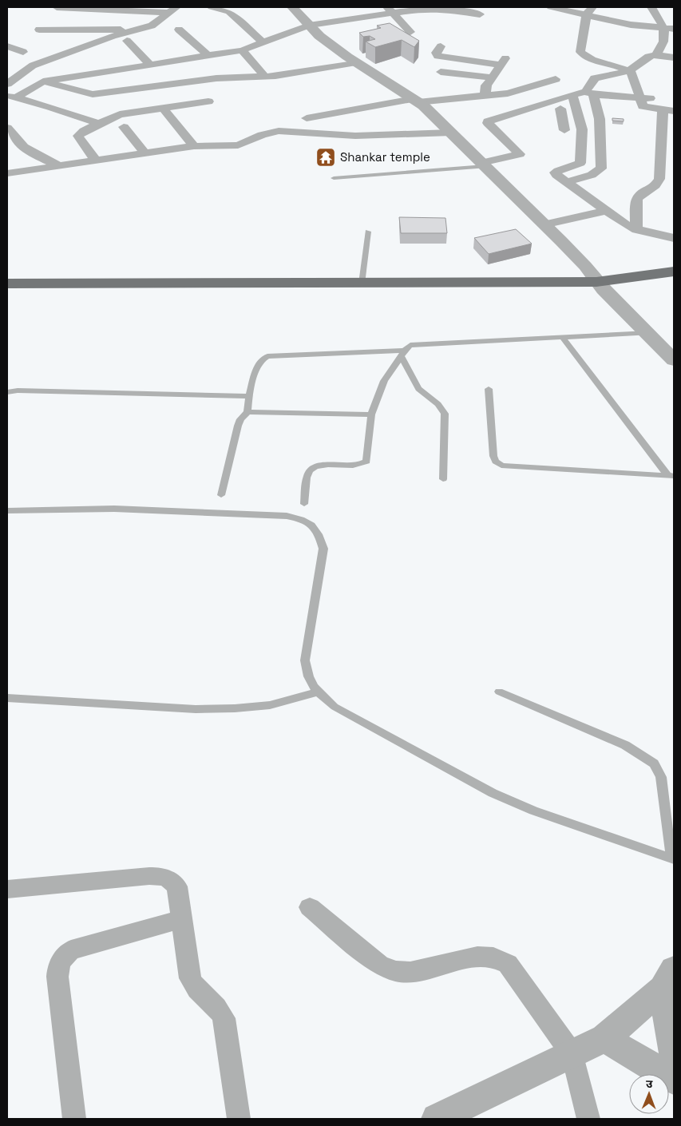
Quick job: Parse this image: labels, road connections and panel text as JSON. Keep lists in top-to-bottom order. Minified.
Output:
{"places":{"temple":["Shankar temple"]},"north":"top"}
